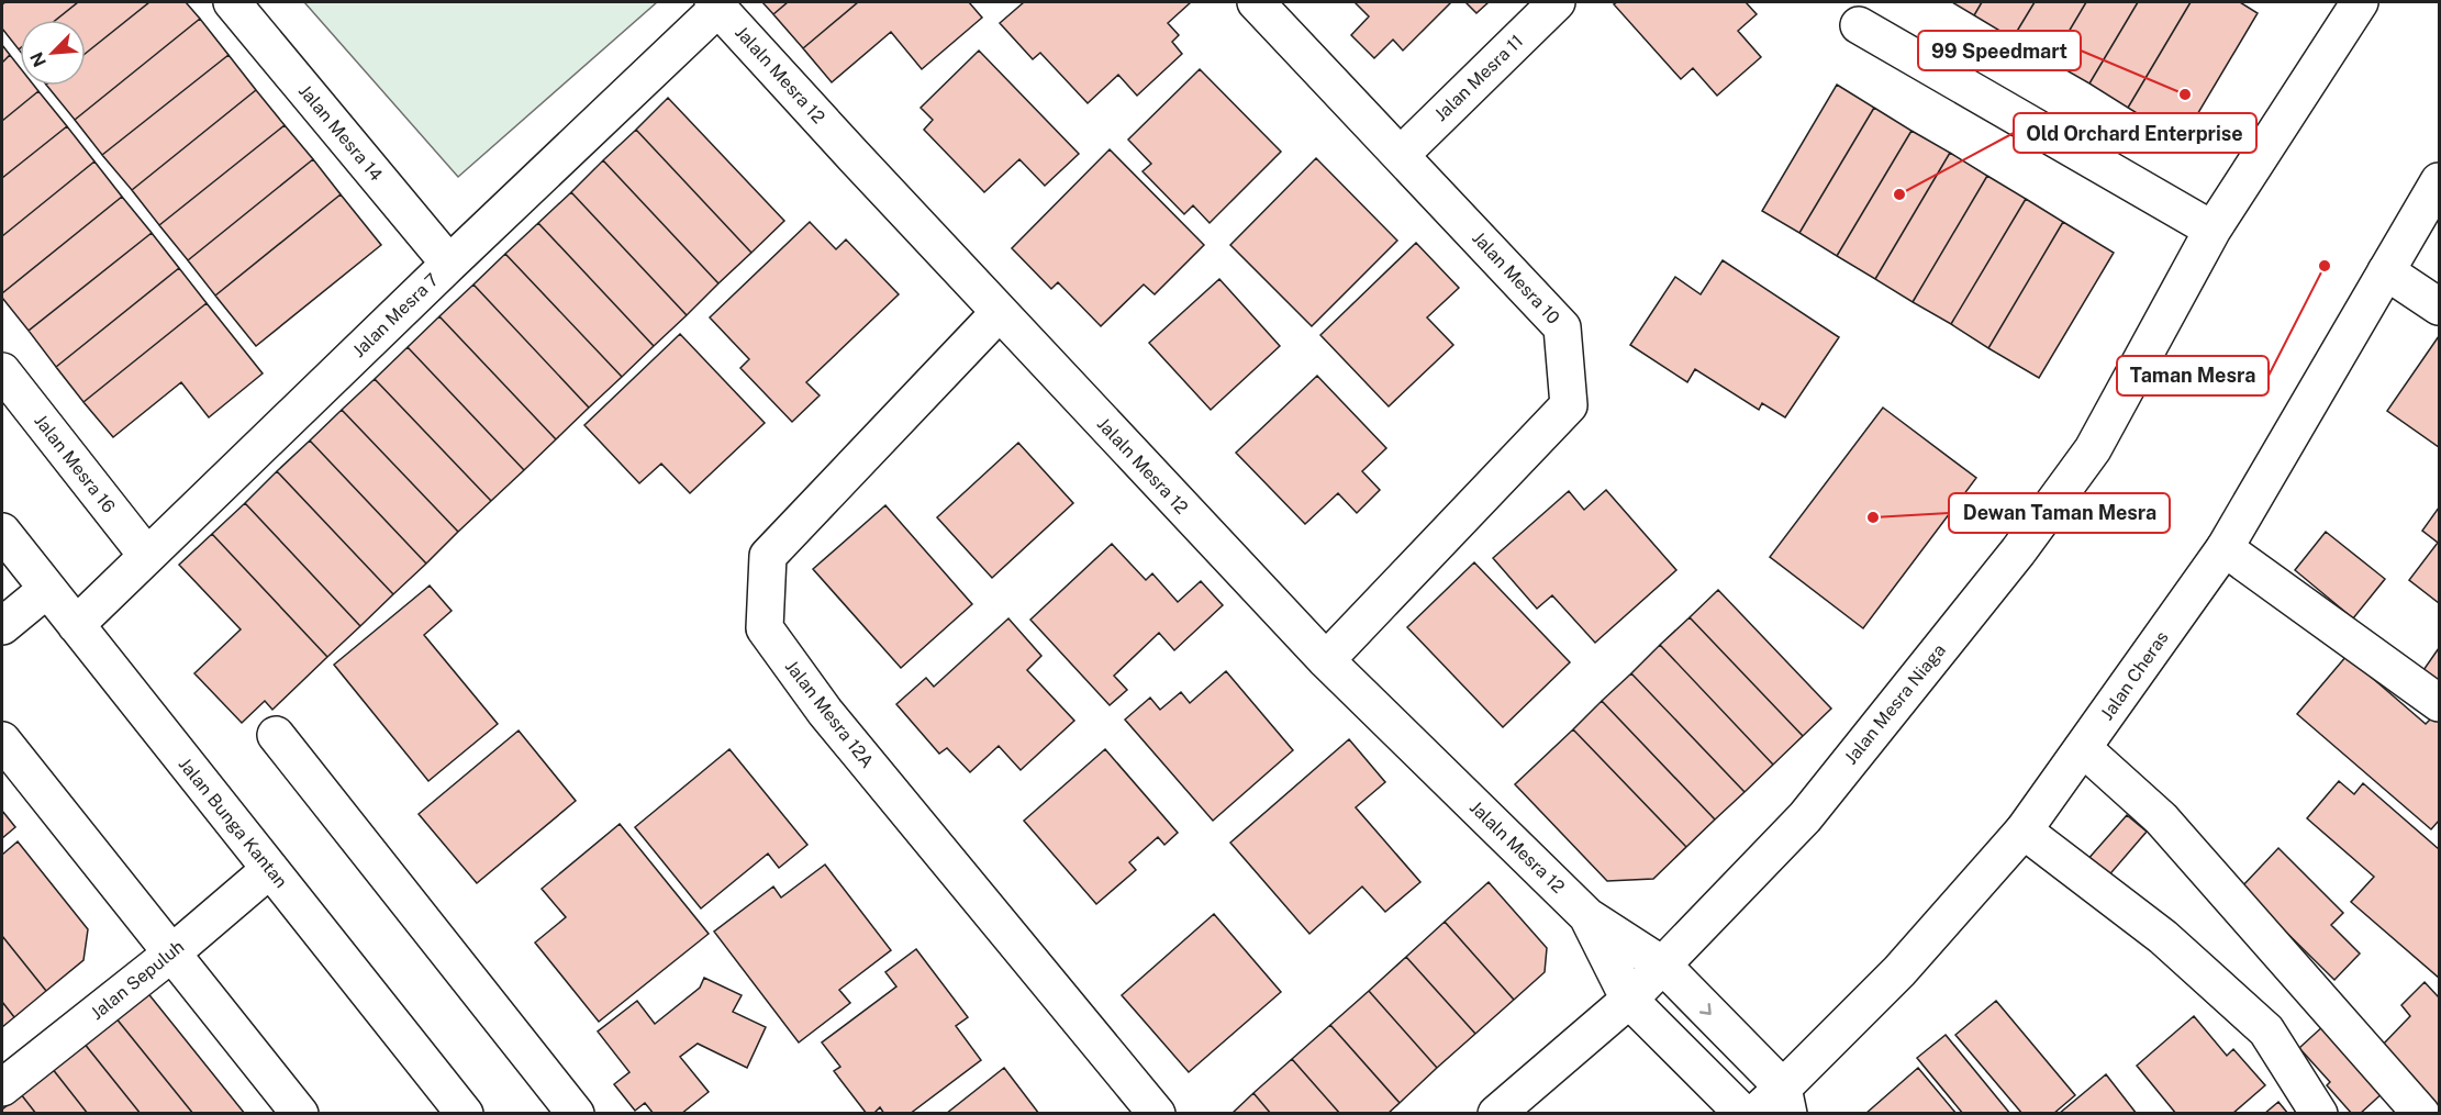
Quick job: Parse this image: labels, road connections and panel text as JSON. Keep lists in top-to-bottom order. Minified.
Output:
{"streets":{"street":["Jalaln Mesra 12","Jalan Mesra 11","Jalan Mesra 14","Jalan Mesra 10","Jalan Mesra 7","Jalan Mesra 16","Jalan Cheras","Jalan Mesra Niaga","Jalan Mesra 12A","Jalan Bunga Kantan","Jalan Sepuluh"]},"crossings":[["Jalaln Mesra 12","Jalan Mesra 10"],["Jalaln Mesra 12","Jalan Mesra 7"],["Jalaln Mesra 12","Jalan Mesra 12A"],["Jalan Mesra 11","Jalan Mesra 10"],["Jalan Mesra 14","Jalan Mesra 7"],["Jalan Mesra 7","Jalan Mesra 16"],["Jalan Mesra 7","Jalan Bunga Kantan"],["Jalan Bunga Kantan","Jalan Sepuluh"]],"places":["99 Speedmart","Old Orchard Enterprise","Taman Mesra","Dewan Taman Mesra"],"north":"bottom left"}
